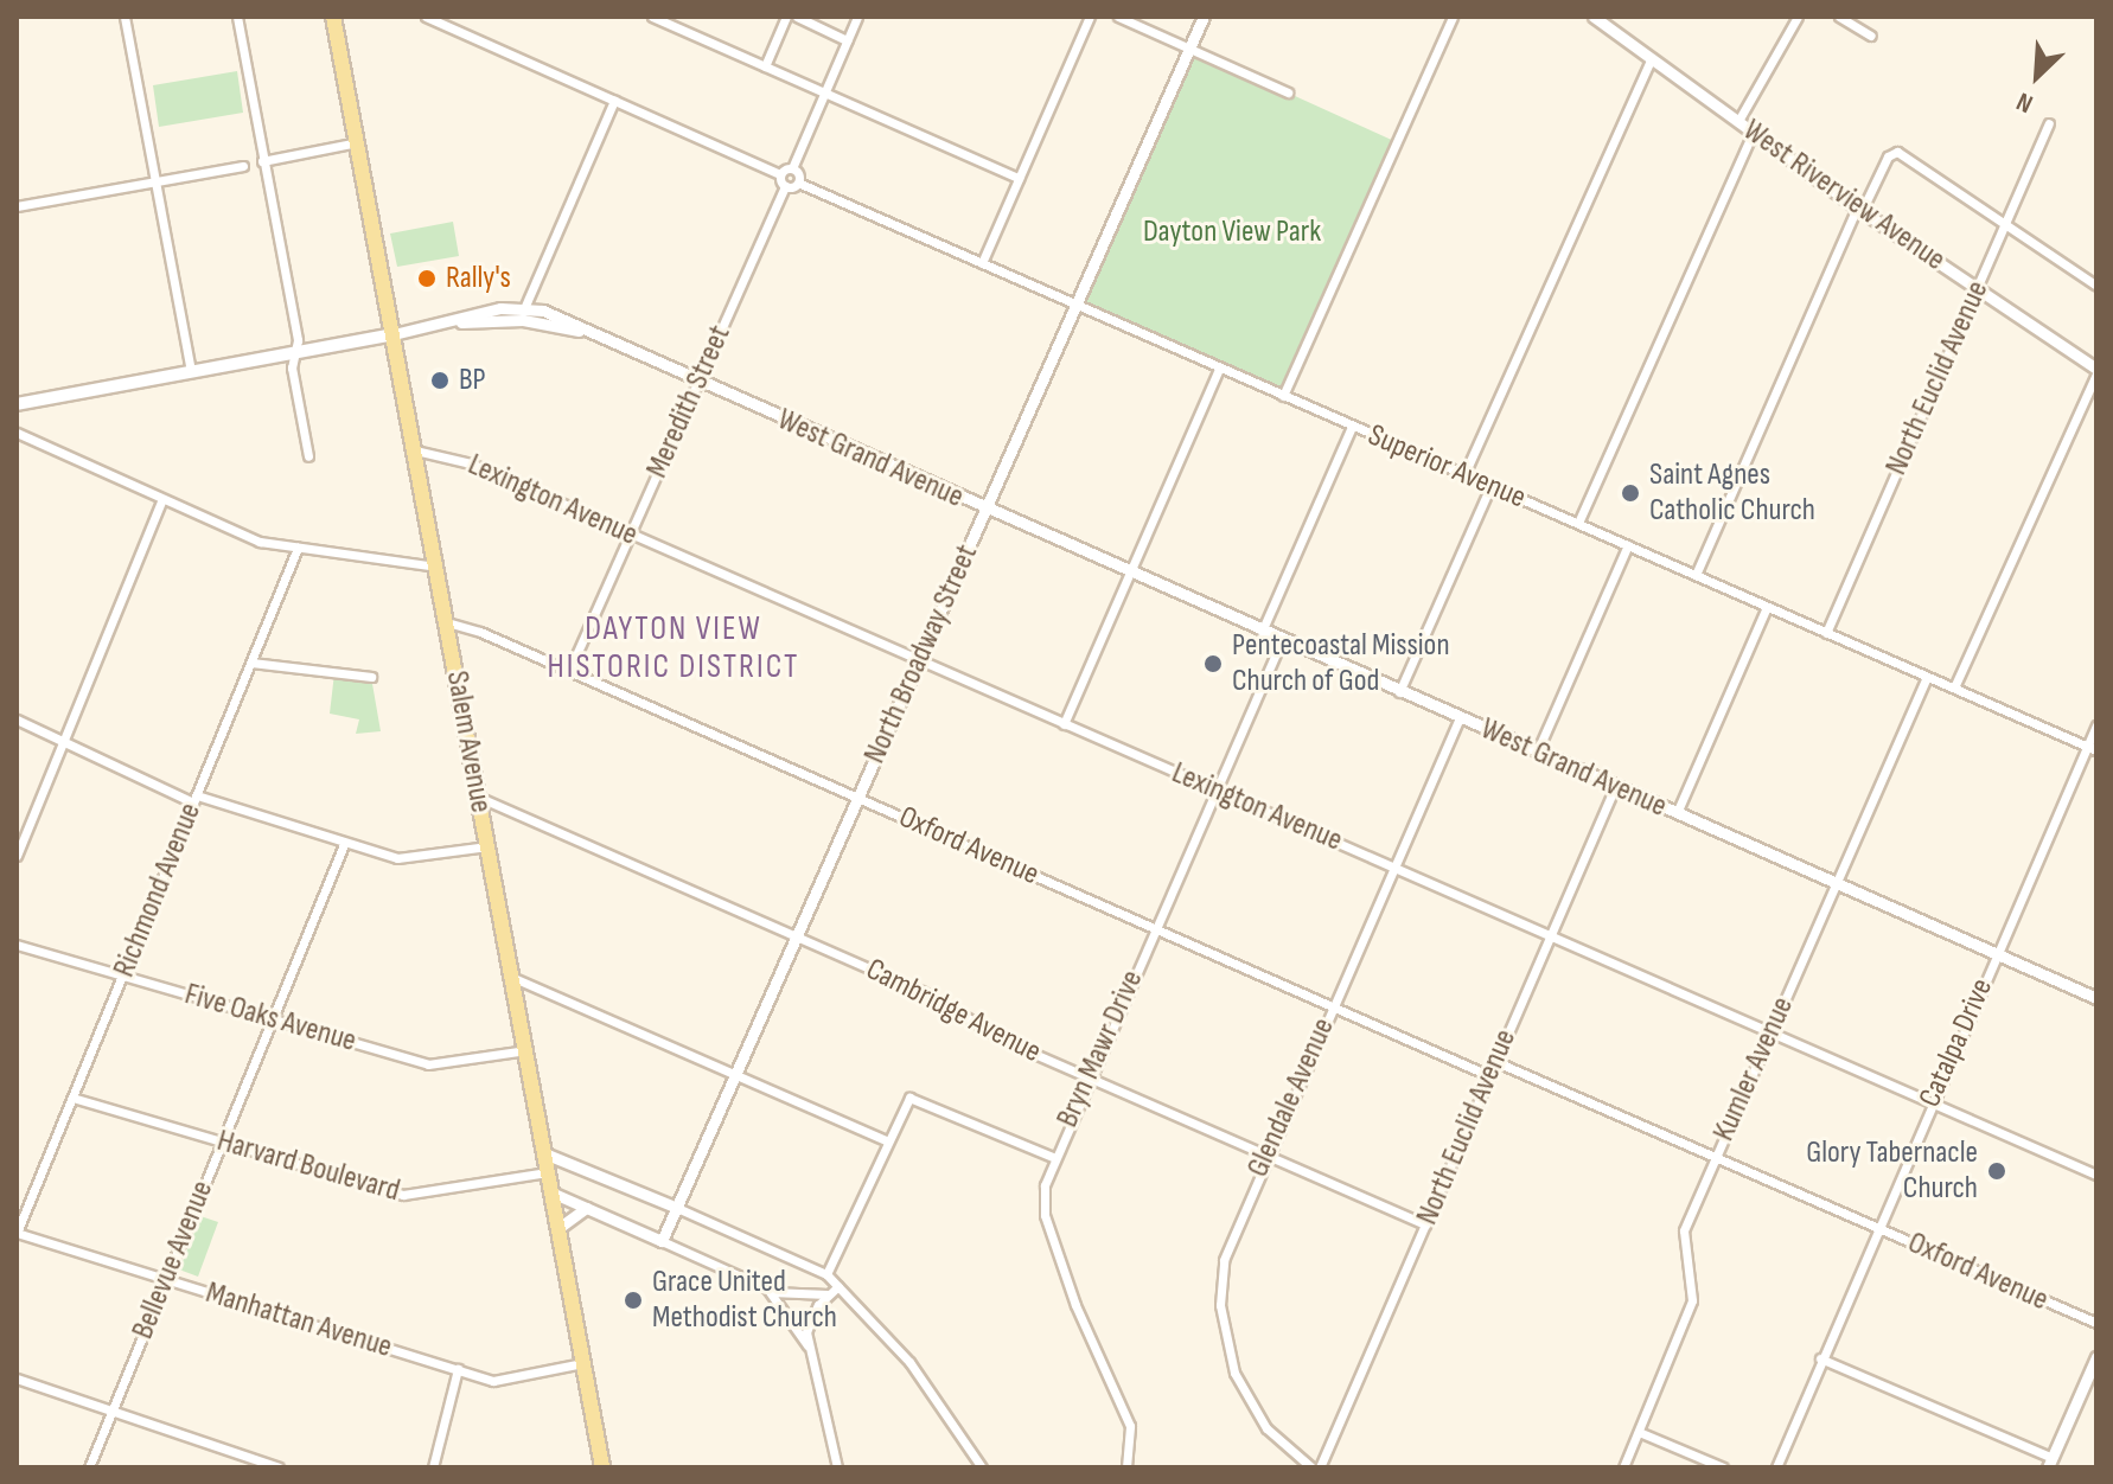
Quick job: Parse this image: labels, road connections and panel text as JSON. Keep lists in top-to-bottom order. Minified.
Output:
{"streets":{"main road":["West Grand Avenue","Salem Avenue"],"street":["West Riverview Avenue","North Euclid Avenue","Meredith Street","Superior Avenue","Lexington Avenue","North Broadway Street","Oxford Avenue","Richmond Avenue","Cambridge Avenue","Five Oaks Avenue","Catalpa Drive","Bryn Mawr Drive","Kumler Avenue","Glendale Avenue","Harvard Boulevard","Bellevue Avenue","Manhattan Avenue"]},"crossings":[["West Riverview Avenue","North Euclid Avenue"],["North Euclid Avenue","West Grand Avenue"],["North Euclid Avenue","Superior Avenue"],["North Euclid Avenue","Lexington Avenue"],["North Euclid Avenue","Oxford Avenue"],["North Euclid Avenue","Cambridge Avenue"],["Meredith Street","West Grand Avenue"],["Meredith Street","Lexington Avenue"],["Meredith Street","Oxford Avenue"],["West Grand Avenue","North Broadway Street"],["West Grand Avenue","Salem Avenue"],["West Grand Avenue","Catalpa Drive"],["West Grand Avenue","Bryn Mawr Drive"],["West Grand Avenue","Kumler Avenue"],["West Grand Avenue","Glendale Avenue"],["Superior Avenue","North Broadway Street"],["Superior Avenue","Catalpa Drive"],["Superior Avenue","Kumler Avenue"],["Lexington Avenue","North Broadway Street"],["Lexington Avenue","Salem Avenue"],["Lexington Avenue","Catalpa Drive"],["Lexington Avenue","Bryn Mawr Drive"],["Lexington Avenue","Kumler Avenue"],["Lexington Avenue","Glendale Avenue"],["North Broadway Street","Oxford Avenue"],["North Broadway Street","Cambridge Avenue"],["Salem Avenue","Oxford Avenue"],["Salem Avenue","Cambridge Avenue"],["Salem Avenue","Five Oaks Avenue"],["Salem Avenue","Harvard Boulevard"],["Salem Avenue","Manhattan Avenue"],["Oxford Avenue","Catalpa Drive"],["Oxford Avenue","Bryn Mawr Drive"],["Oxford Avenue","Kumler Avenue"],["Oxford Avenue","Glendale Avenue"],["Richmond Avenue","Five Oaks Avenue"],["Richmond Avenue","Harvard Boulevard"],["Richmond Avenue","Manhattan Avenue"],["Cambridge Avenue","Bryn Mawr Drive"],["Cambridge Avenue","Glendale Avenue"],["Five Oaks Avenue","Bellevue Avenue"],["Harvard Boulevard","Bellevue Avenue"],["Bellevue Avenue","Manhattan Avenue"]],"districts":["DAYTON VIEW HISTORIC DISTRICT"],"parks":["Dayton View Park"],"places":["Rally's","BP","Saint Agnes Catholic Church","Pentecoastal Mission Church of God","Glory Tabernacle Church","Grace United Methodist Church"],"north":"bottom left"}
